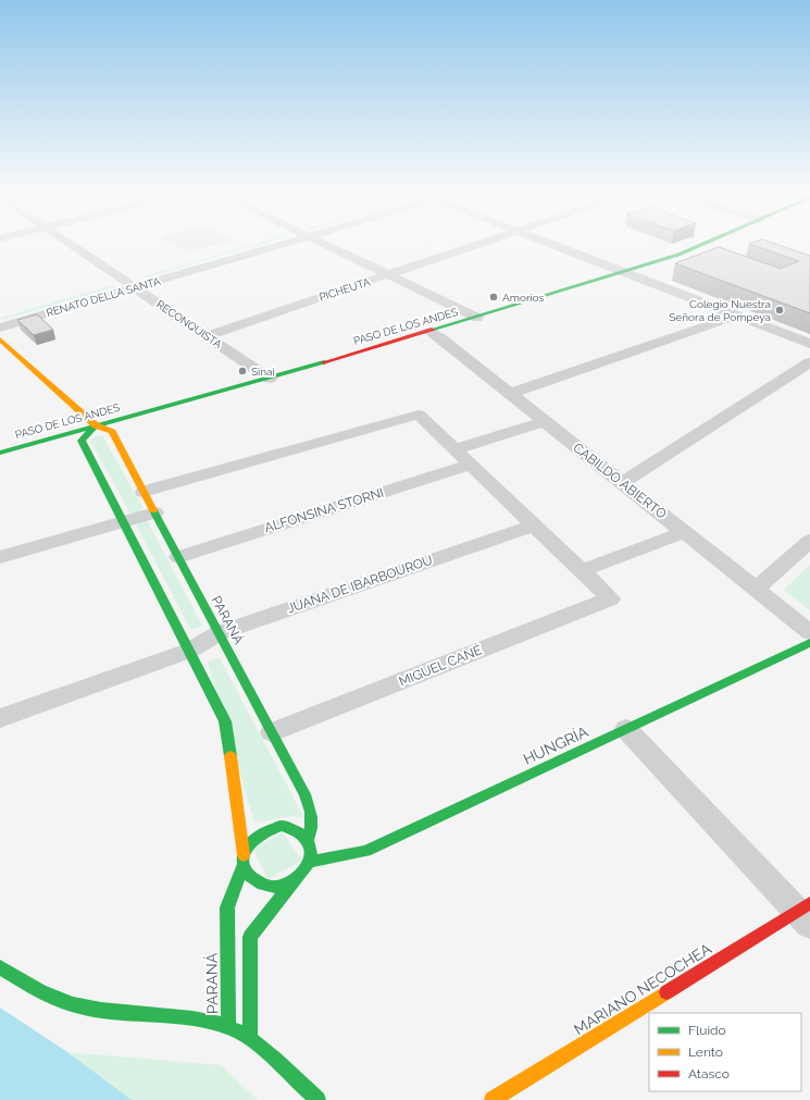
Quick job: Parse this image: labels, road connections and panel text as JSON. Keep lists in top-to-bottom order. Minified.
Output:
{"streets":{"street":["PICHEUTA","RENATO DELLA SANTA","RECONQUISTA","PASO DE LOS ANDES","CABILDO ABIERTO","ALFONSINA STORNI","JUANA DE IBARBOUROU","PARANÁ","MIGUEL CANÉ","HUNGRÍA","MARIANO NECOCHEA"]},"crossings":[["PICHEUTA","RECONQUISTA"],["RENATO DELLA SANTA","RECONQUISTA"],["RECONQUISTA","PASO DE LOS ANDES"],["PASO DE LOS ANDES","CABILDO ABIERTO"],["PASO DE LOS ANDES","PARANÁ"],["ALFONSINA STORNI","PARANÁ"],["JUANA DE IBARBOUROU","PARANÁ"],["PARANÁ","MIGUEL CANÉ"],["PARANÁ","HUNGRÍA"]],"places":["Amorios","Colegio Nuestra Señora de Pompeya","Sinai"],"legend":["Fluido","Lento","Atasco"]}
